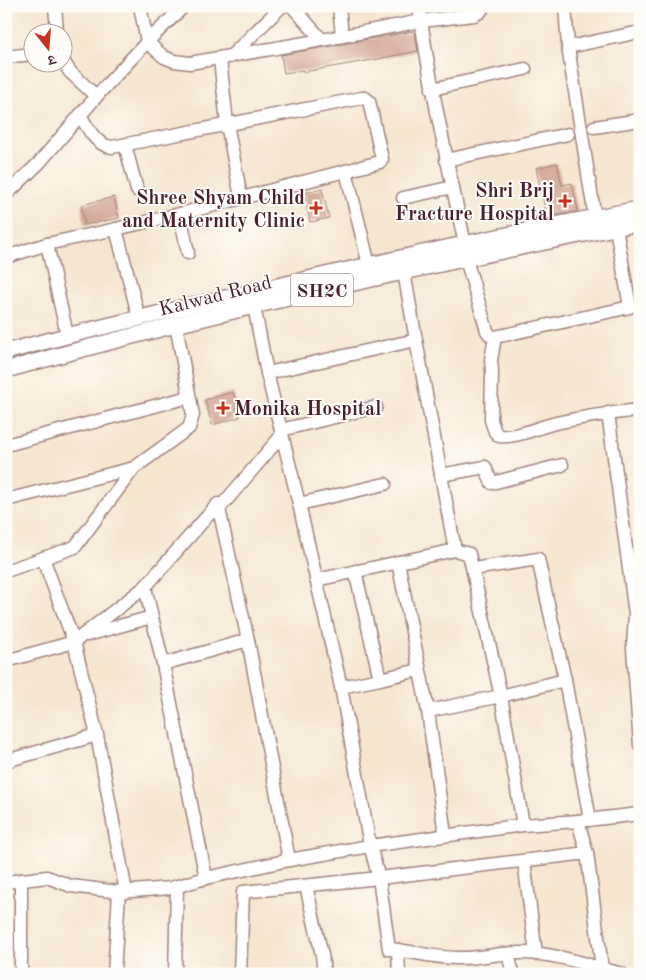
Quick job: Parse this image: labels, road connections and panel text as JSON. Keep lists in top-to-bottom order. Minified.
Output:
{"streets":{"main road":["SH2C","Kalwad Road"]},"places":{"health":["Shri Brij Fracture Hospital","Shree Shyam Child and Maternity Clinic","Monika Hospital"]},"north":"bottom"}
